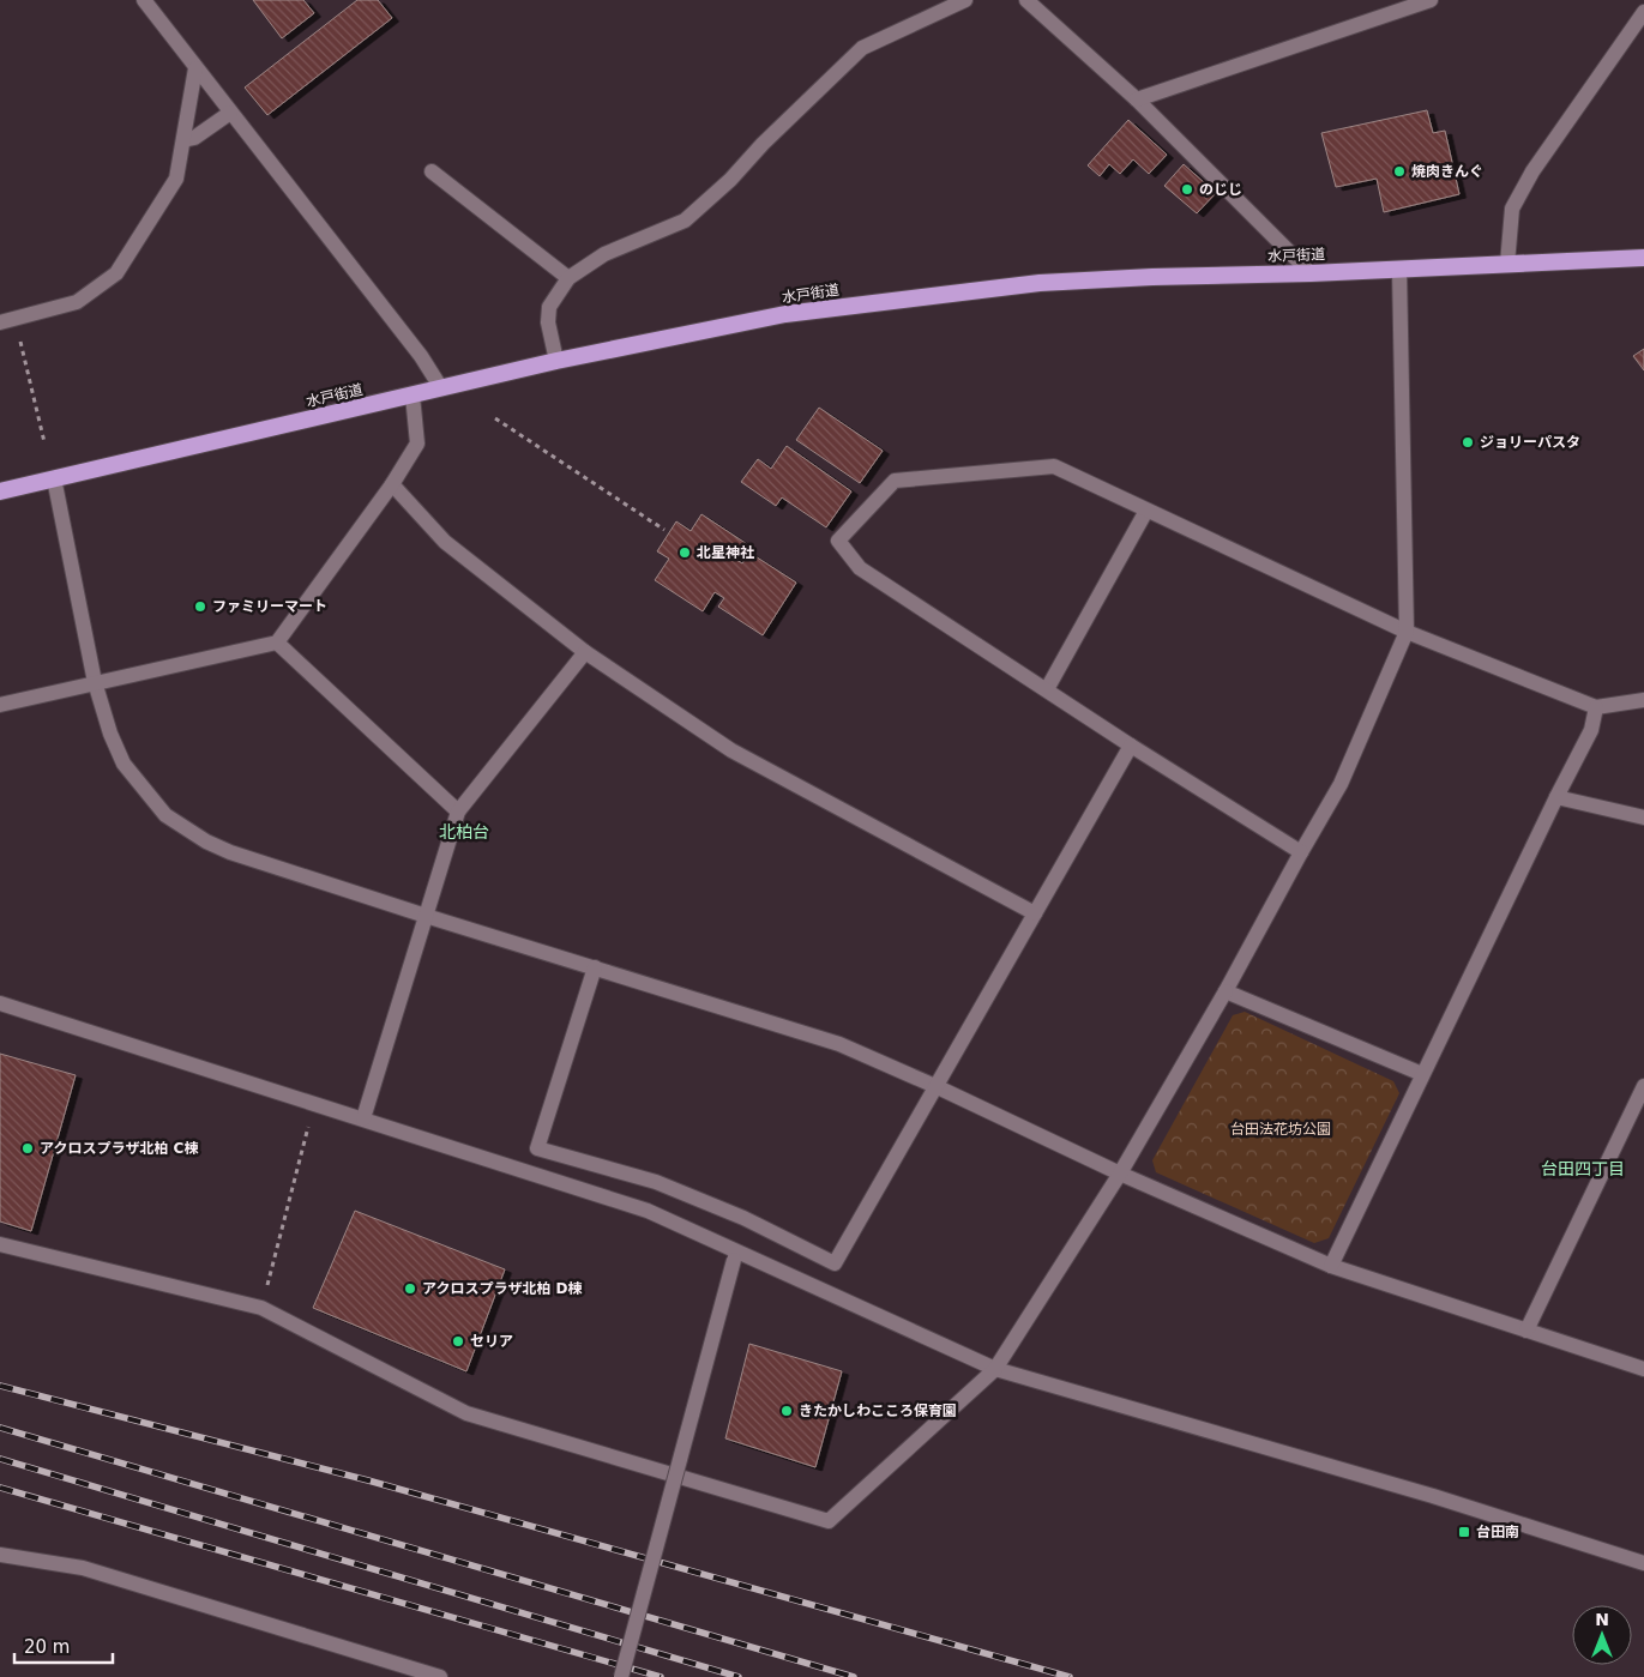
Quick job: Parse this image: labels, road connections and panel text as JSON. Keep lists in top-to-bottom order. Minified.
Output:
{"streets":{"highway":["水戸街道"]},"districts":["北柏台","台田四丁目"],"parks":["台田法花坊公園"],"places":{"other":["焼肉きんぐ","のじじ","ジョリーパスタ","北星神社","ファミリーマート","アクロスプラザ北柏 C棟","アクロスプラザ北柏 D棟","セリア","きたかしわこころ保育園"],"transit":["台田南"]},"scale_bar":"20 m","north":"top"}
